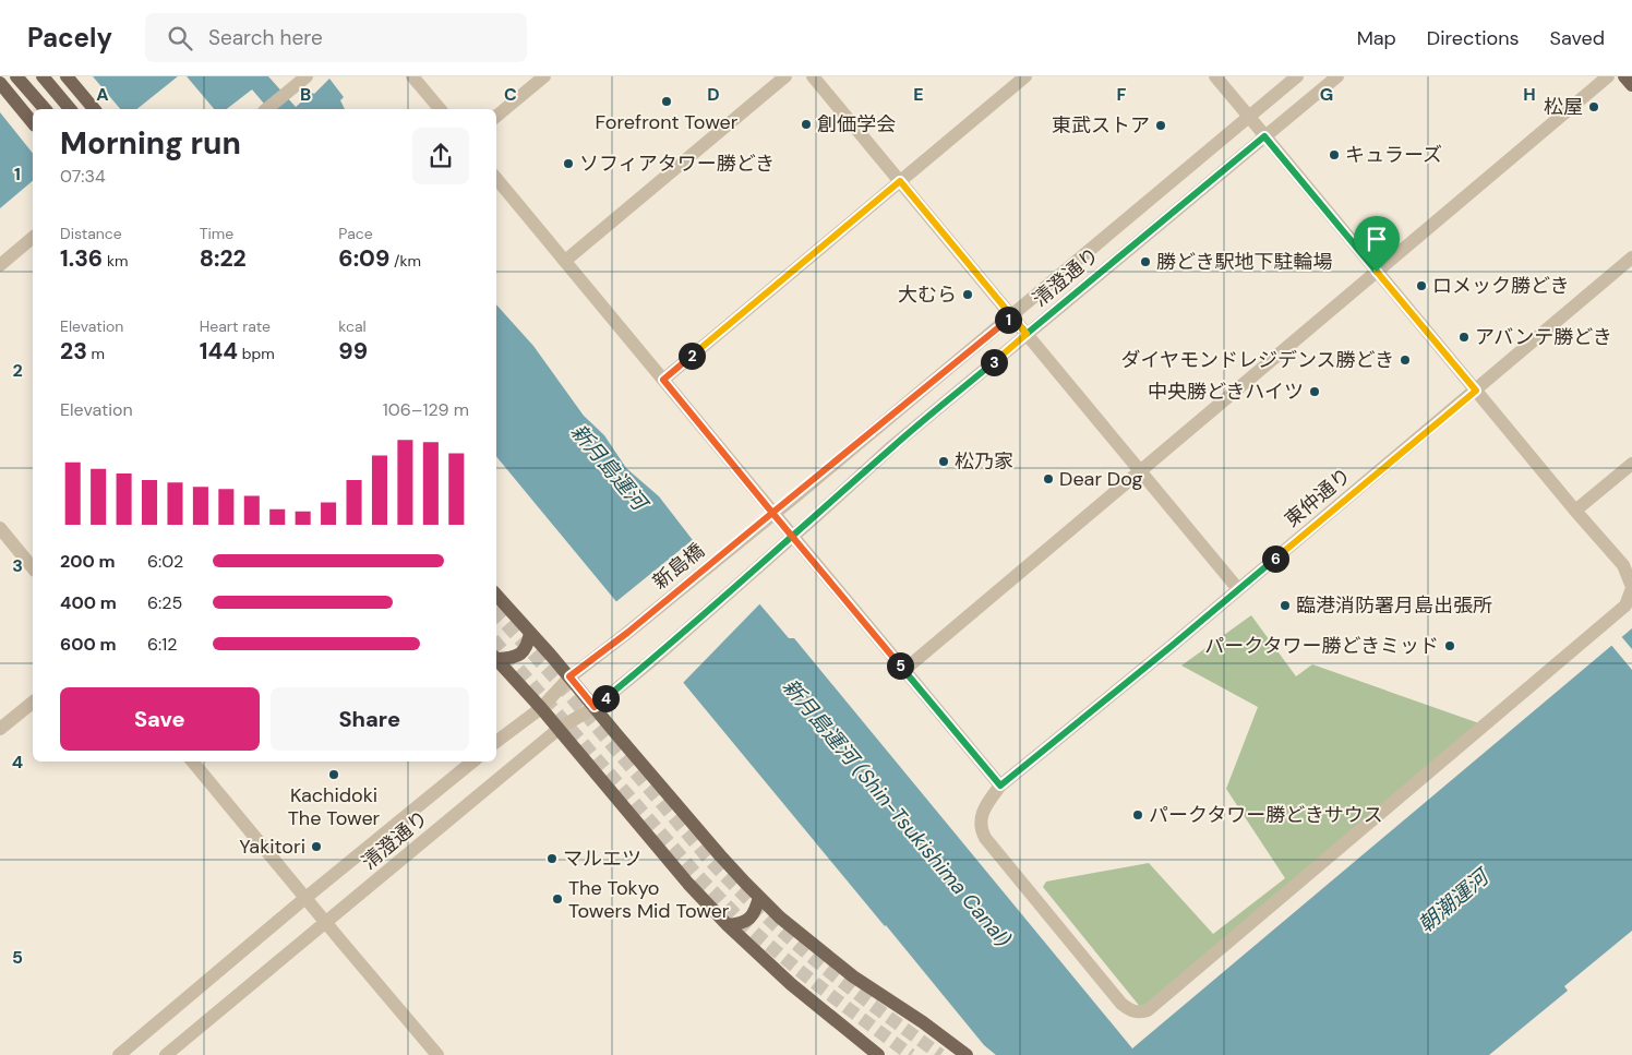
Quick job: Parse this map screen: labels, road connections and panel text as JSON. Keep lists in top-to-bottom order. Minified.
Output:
{"streets":{"street":["清澄通り","東仲通り","新島橋"]},"crossings":[["清澄通り","新島橋"]],"water":["新月島運河","新月島運河 (Shin-Tsukishima Canal)","朝潮運河"],"places":["Forefront Tower","松屋","創価学会","東武ストア","キュラーズ","ソフィアタワー勝どき","勝どき駅地下駐輪場","ロメック勝どき","大むら","アバンテ勝どき","ダイヤモンドレジデンス勝どき","中央勝どきハイツ","松乃家","Dear Dog","臨港消防署月島出張所","パークタワー勝どきミッド","Kachidoki The Tower","パークタワー勝どきサウス","Yakitori","マルエツ","The Tokyo Towers Mid Tower"],"page":{"header":"Pacely","search":"Search here","nav":["Map","Directions","Saved"],"heading":["Morning run","07:34"],"stats":[["Distance","1.36 km"],["Time","8:22"],["Pace","6:09 /km"],["Elevation","23 m"],["Heart rate","144 bpm"],["kcal","99"]],"pins":["1","2","3","6","5","4"],"chart":["Elevation","106–129 m"],"list":[{"name":"200 m","note":"6:02"},{"name":"400 m","note":"6:25"},{"name":"600 m","note":"6:12"}],"buttons":["Save","Share"]},"grid":{"columns":["A","B","C","D","E","F","G","H"],"rows":["1","2","3","4","5"]}}
